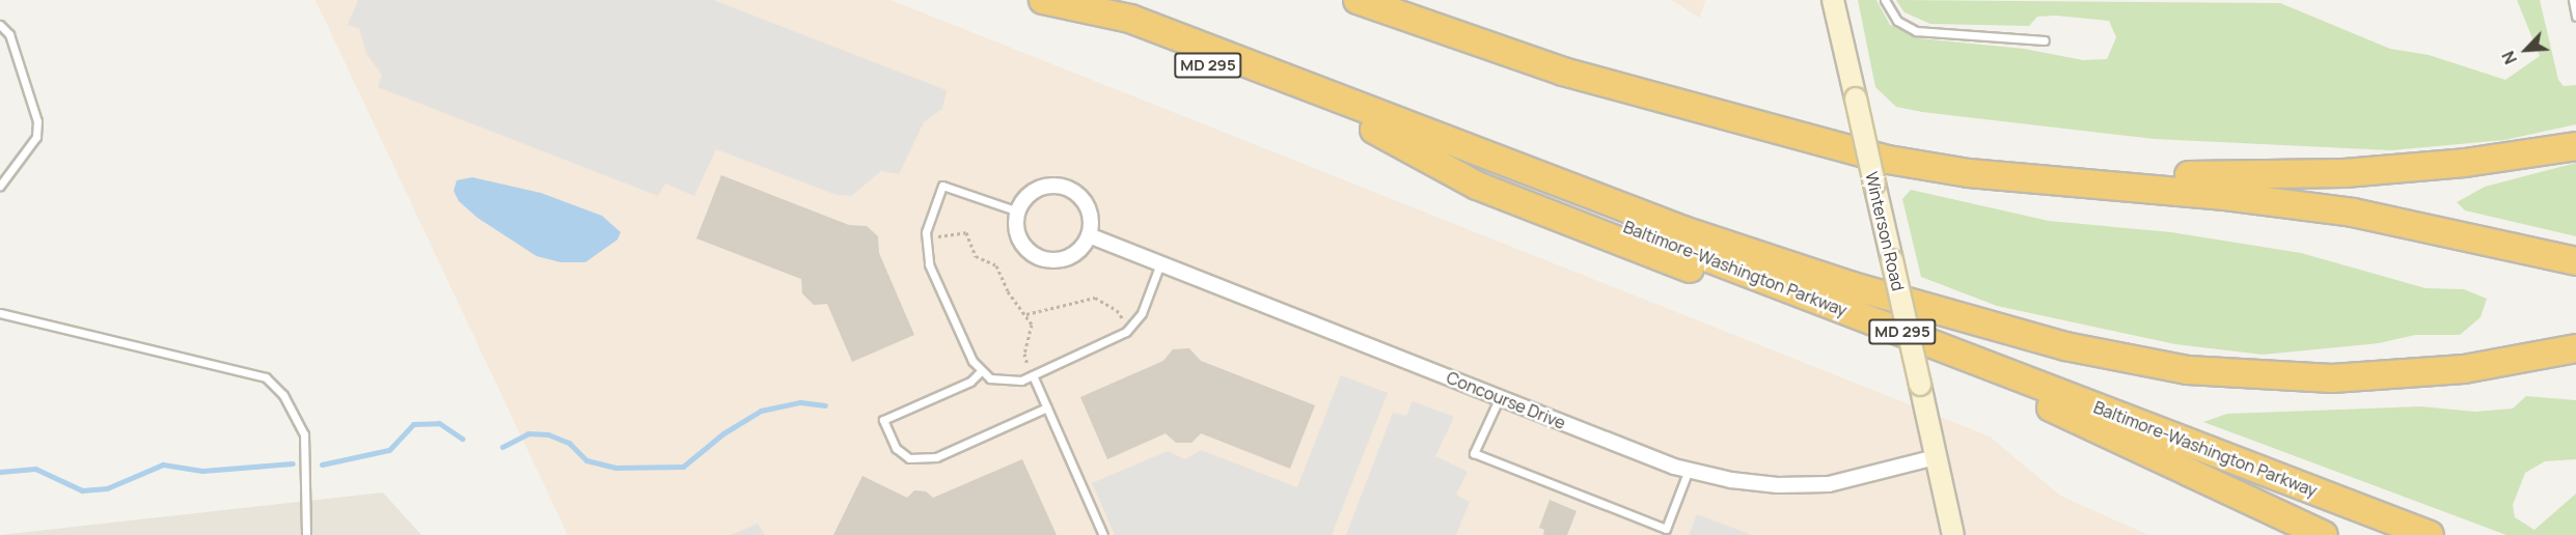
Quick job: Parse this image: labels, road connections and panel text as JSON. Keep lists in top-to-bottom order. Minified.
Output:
{"streets":{"highway":["MD 295","Baltimore-Washington Parkway"],"street":["Winterson Road","Concourse Drive"]},"crossings":[["Winterson Road","Concourse Drive"]],"north":"bottom left"}
